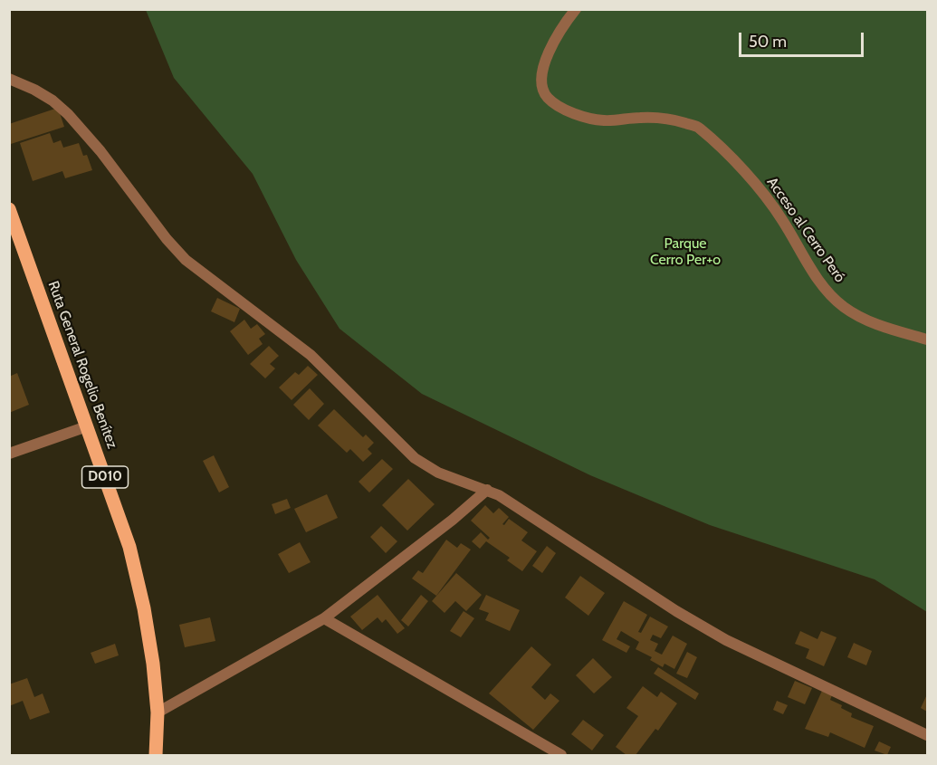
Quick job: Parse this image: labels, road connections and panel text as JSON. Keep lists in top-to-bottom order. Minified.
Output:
{"streets":{"main road":["Ruta General Rogelio Benítez","D010"],"street":["Acceso al Cerro Peró"]},"parks":["Parque Cerro Per+o"],"scale_bar":"50 m"}
